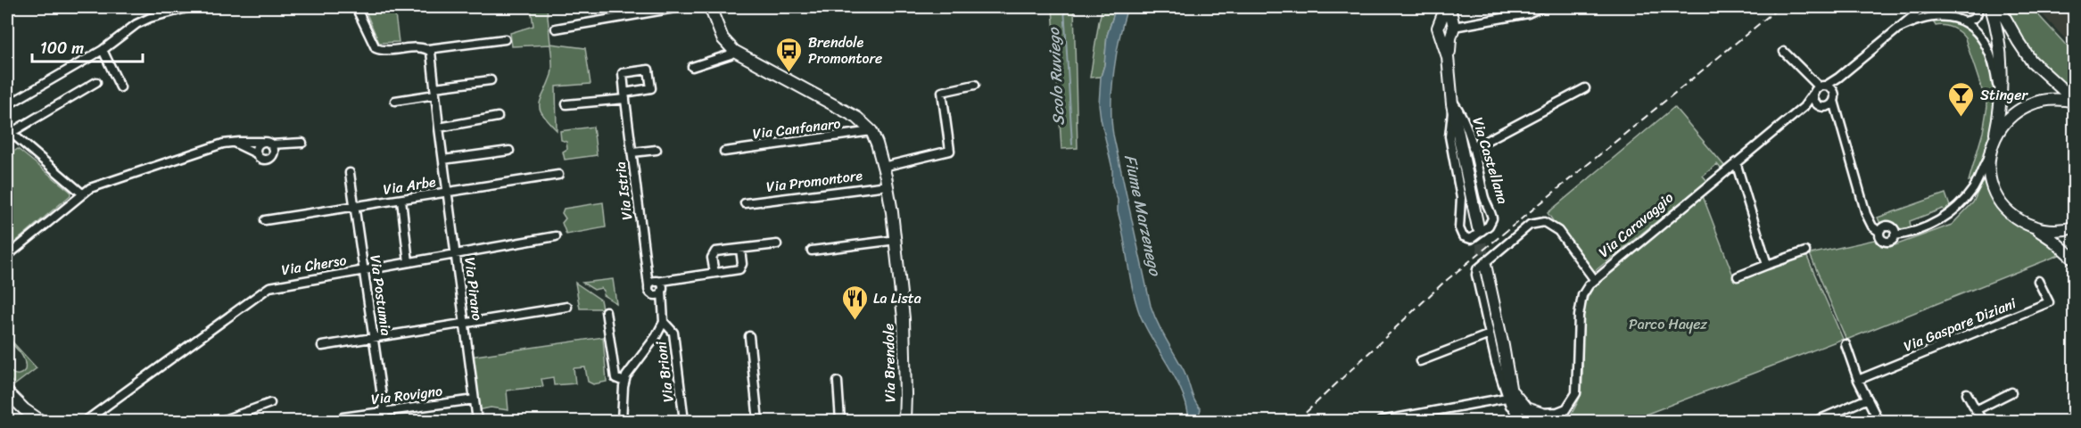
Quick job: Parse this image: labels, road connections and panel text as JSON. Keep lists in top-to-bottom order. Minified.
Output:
{"streets":{"street":["Via Canfanaro","Via Castellana","Via Promontore","Via Arbe","Via Istria","Via Caravaggio","Via Cherso","Via Pirano","Via Postumia","Via Gaspare Diziani","Via Brendole","Via Brioni","Via Rovigno"]},"crossings":[["Via Canfanaro","Via Brendole"],["Via Promontore","Via Brendole"],["Via Arbe","Via Pirano"],["Via Arbe","Via Postumia"],["Via Cherso","Via Pirano"],["Via Cherso","Via Postumia"],["Via Pirano","Via Rovigno"],["Via Postumia","Via Rovigno"]],"water":["Scolo Ruviego","Fiume Marzenego"],"parks":["Parco Hayez"],"places":{"bus stop":["Brendole Promontore"],"bar":["Stinger"],"restaurant":["La Lista"]},"scale_bar":"100 m"}
